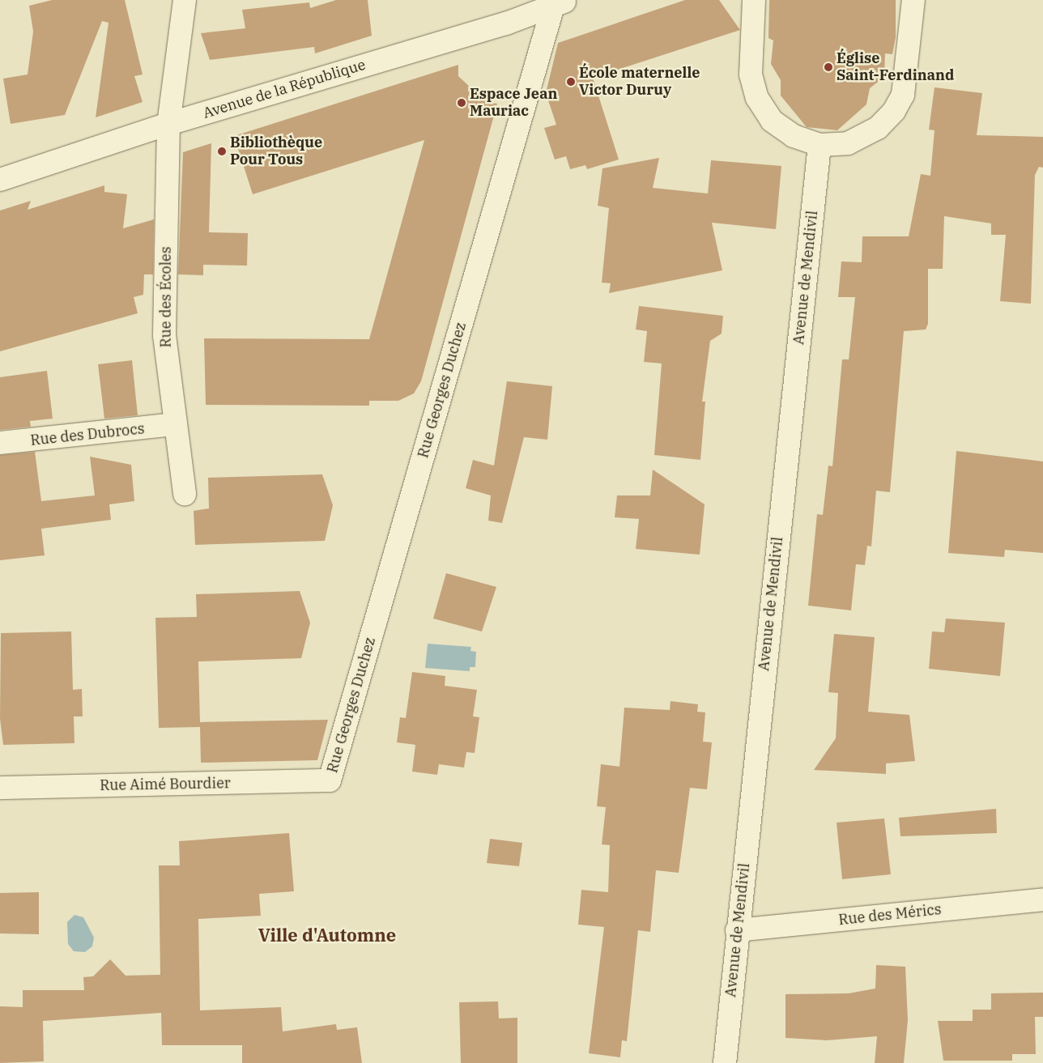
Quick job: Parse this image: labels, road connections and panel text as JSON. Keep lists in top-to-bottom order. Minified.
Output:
{"streets":{"street":["Avenue de la République","Avenue de Mendivil","Rue des Écoles","Rue Georges Duchez","Rue des Dubrocs","Rue Aimé Bourdier","Rue des Mérics"]},"crossings":[["Avenue de la République","Rue des Écoles"],["Avenue de la République","Rue Georges Duchez"],["Avenue de Mendivil","Rue des Mérics"],["Rue des Écoles","Rue des Dubrocs"],["Rue Georges Duchez","Rue Aimé Bourdier"]],"districts":["Ville d'Automne"],"places":["Église Saint-Ferdinand","École maternelle Victor Duruy","Espace Jean Mauriac","Bibliothèque Pour Tous"]}
